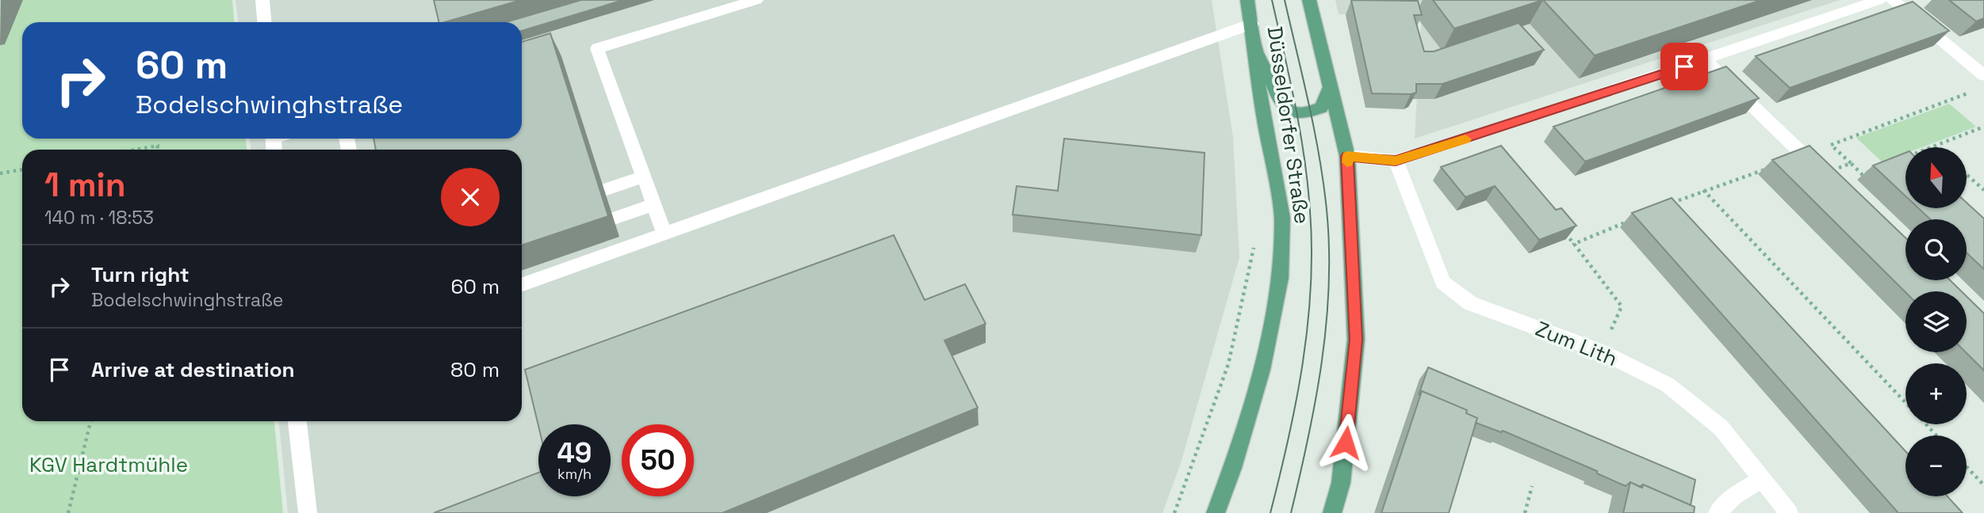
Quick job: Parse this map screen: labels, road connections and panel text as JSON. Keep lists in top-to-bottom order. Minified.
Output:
{"streets":{"main road":["Düsseldorfer Straße"],"street":["Zum Lith"]},"parks":["KGV Hardtmühle"],"north":"top","page":{"turn":["60 m","Bodelschwinghstraße"],"map_buttons":["+","−"],"heading":["1 min","140 m · 18:53"],"list":[{"name":"Turn right","note":"Bodelschwinghstraße","value":"60 m"},{"name":"Arrive at destination","value":"80 m"}],"speed":"49 km/h","limit":"50"}}
